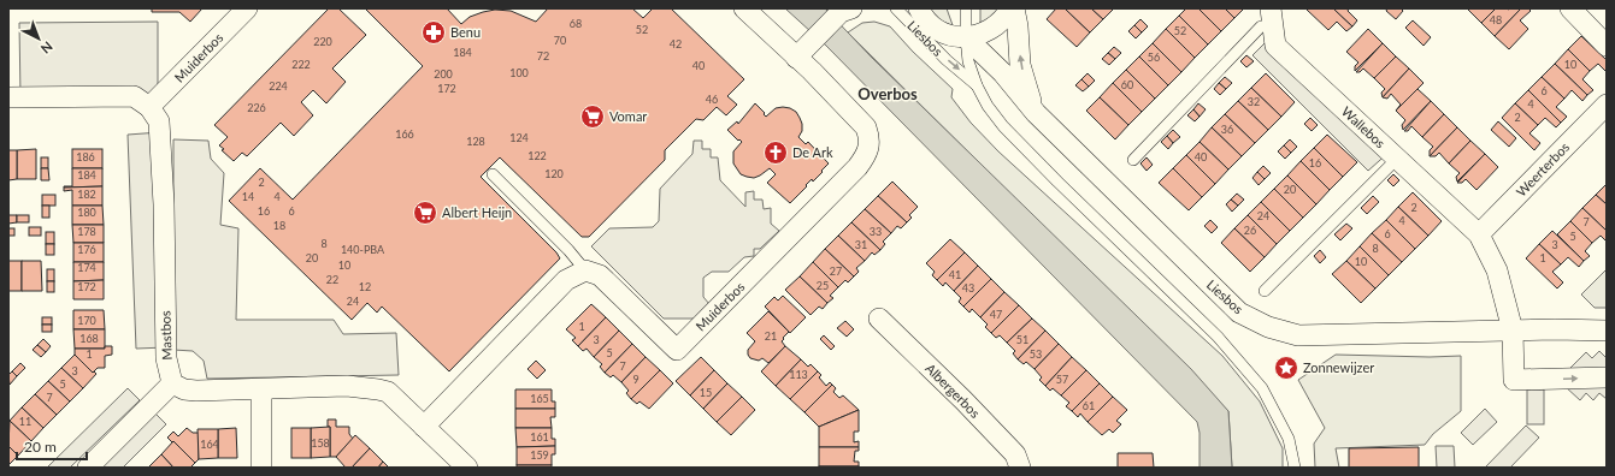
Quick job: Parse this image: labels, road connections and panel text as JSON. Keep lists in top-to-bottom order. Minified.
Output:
{"streets":{"street":["Liesbos","Muiderbos","Wallebos","Weerterbos","Mastbos","Albergerbos"]},"crossings":[["Muiderbos","Mastbos"],["Wallebos","Weerterbos"]],"districts":["Overbos"],"places":{"pharmacy":["Benu"],"supermarket":["Vomar","Albert Heijn"],"church":["De Ark"],"place":["Zonnewijzer"]},"house_numbers":["48","68","52","52","70","220","42","184","72","56","222","10","40","100","200","60","224","172","6","46","32","4","226","2","36","166","124","128","122","186","40","16","120","184","2","20","182","14","4","2","16","6","180","24","4","7","18","26","178","33","6","5","8","31","3","8","176","140-PBA","20","1","10","10","174","27","41","22","25","172","12","43","24","47","170","1","21","168","3","51","5","1","53","7","3","113","9","57","5","15","7","165","61","11","161","158","164","159"],"scale_bar":"20 m","north":"bottom right"}
